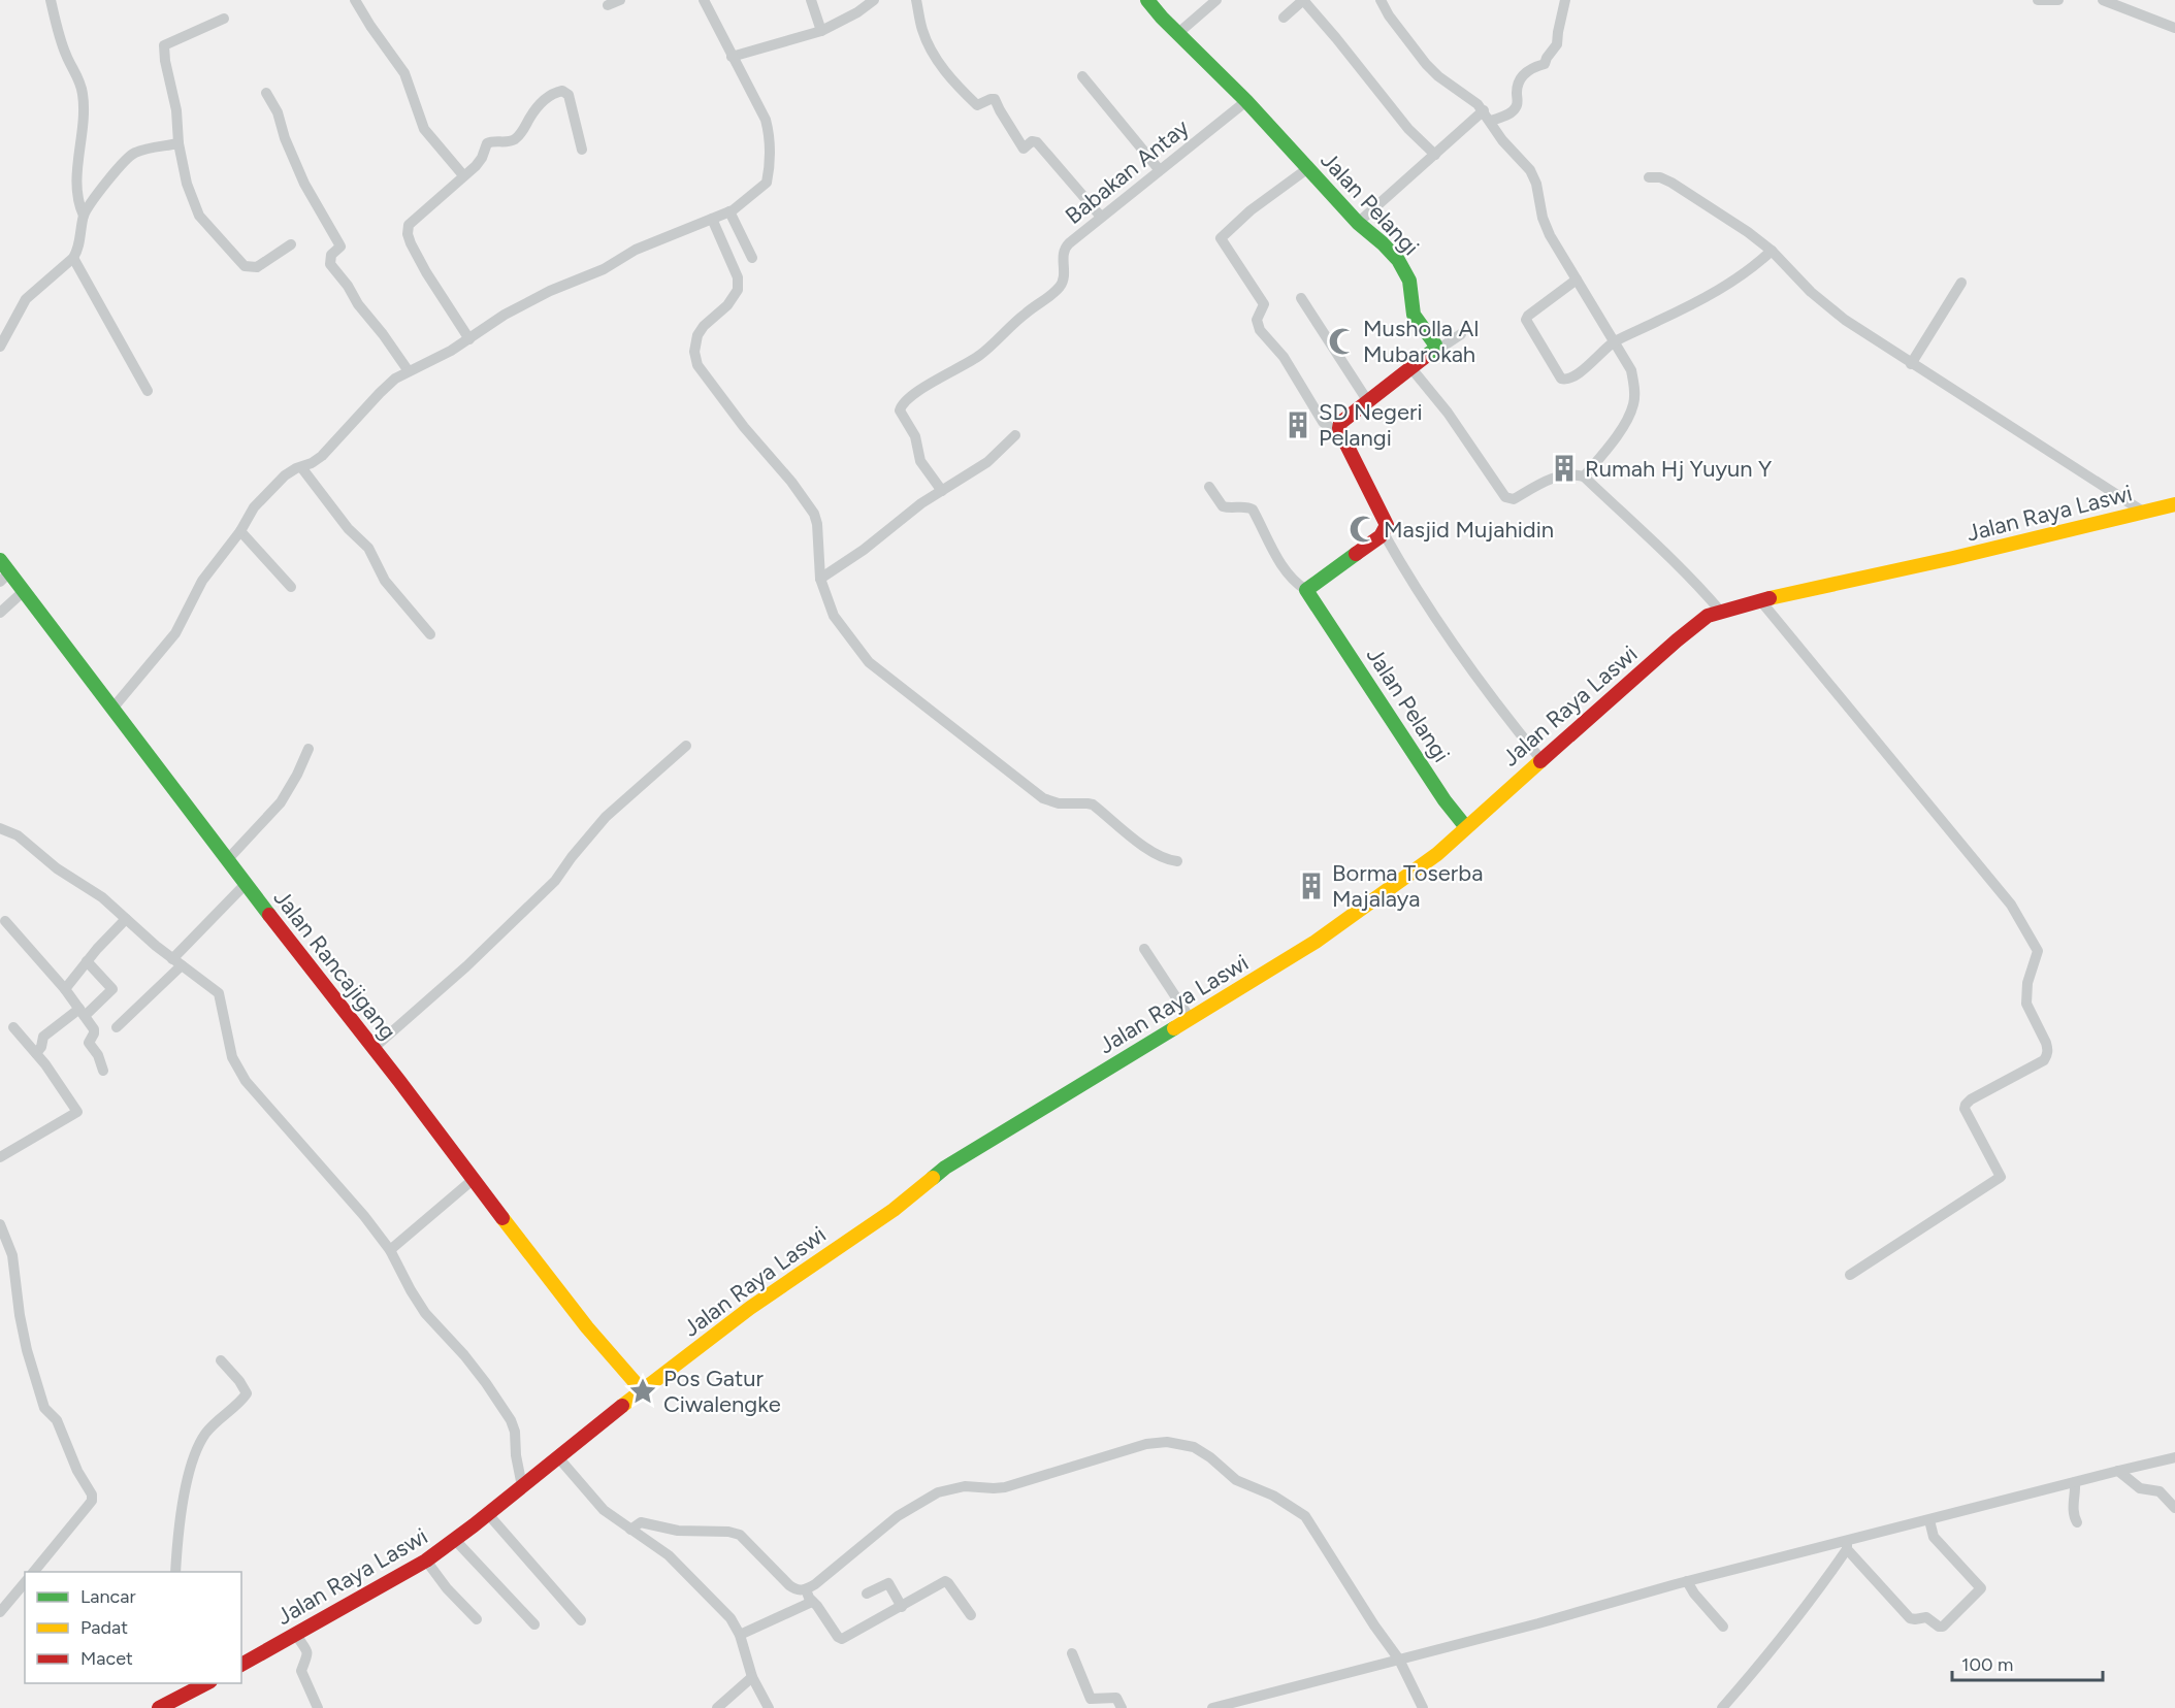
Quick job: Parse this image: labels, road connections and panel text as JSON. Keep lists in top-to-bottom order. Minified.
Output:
{"streets":{"main road":["Jalan Pelangi","Jalan Raya Laswi","Jalan Rancajigang"],"street":["Babakan Antay"]},"crossings":[["Babakan Antay","Jalan Pelangi"],["Jalan Pelangi","Jalan Raya Laswi"],["Jalan Raya Laswi","Jalan Rancajigang"]],"places":{"mosque":["Musholla Al Mubarokah","Masjid Mujahidin"],"building":["SD Negeri Pelangi","Rumah Hj Yuyun Y","Borma Toserba Majalaya"],"place":["Pos Gatur Ciwalengke"]},"legend":["Lancar","Padat","Macet"],"scale_bar":"100 m"}
